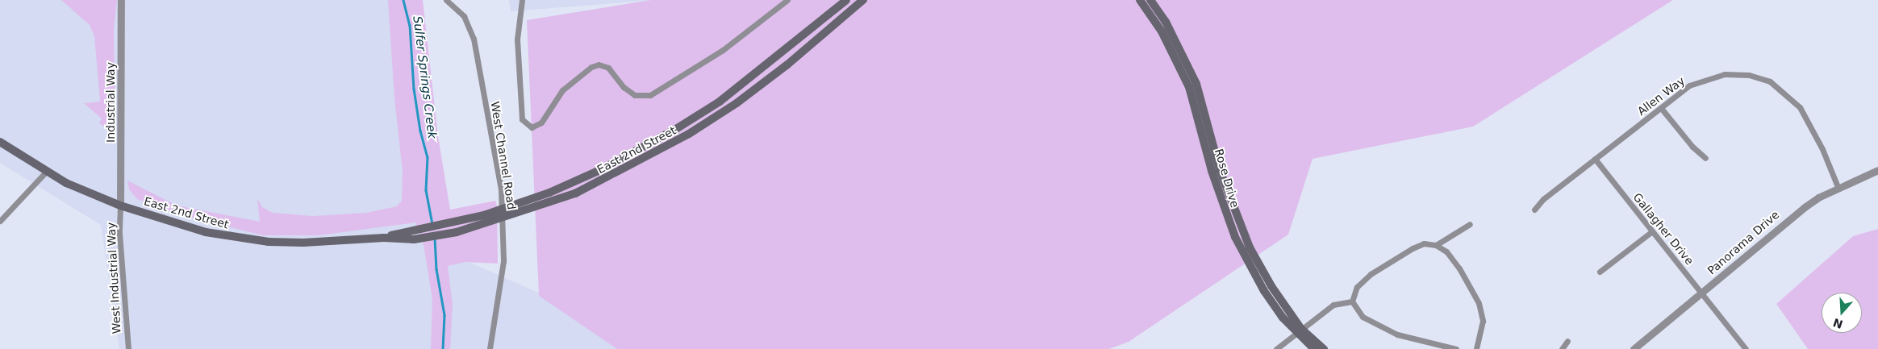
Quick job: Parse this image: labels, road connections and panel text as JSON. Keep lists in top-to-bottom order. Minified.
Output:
{"streets":{"main road":["East 2nd Street","Rose Drive"],"street":["Allen Way","Industrial Way","West Channel Road","Gallagher Drive","Panorama Drive","West Industrial Way"]},"crossings":[["Allen Way","Gallagher Drive"],["Allen Way","Panorama Drive"],["Industrial Way","East 2nd Street"],["Industrial Way","West Industrial Way"],["East 2nd Street","West Industrial Way"],["Gallagher Drive","Panorama Drive"]],"water":["Sulfer Springs Creek"],"north":"bottom"}
